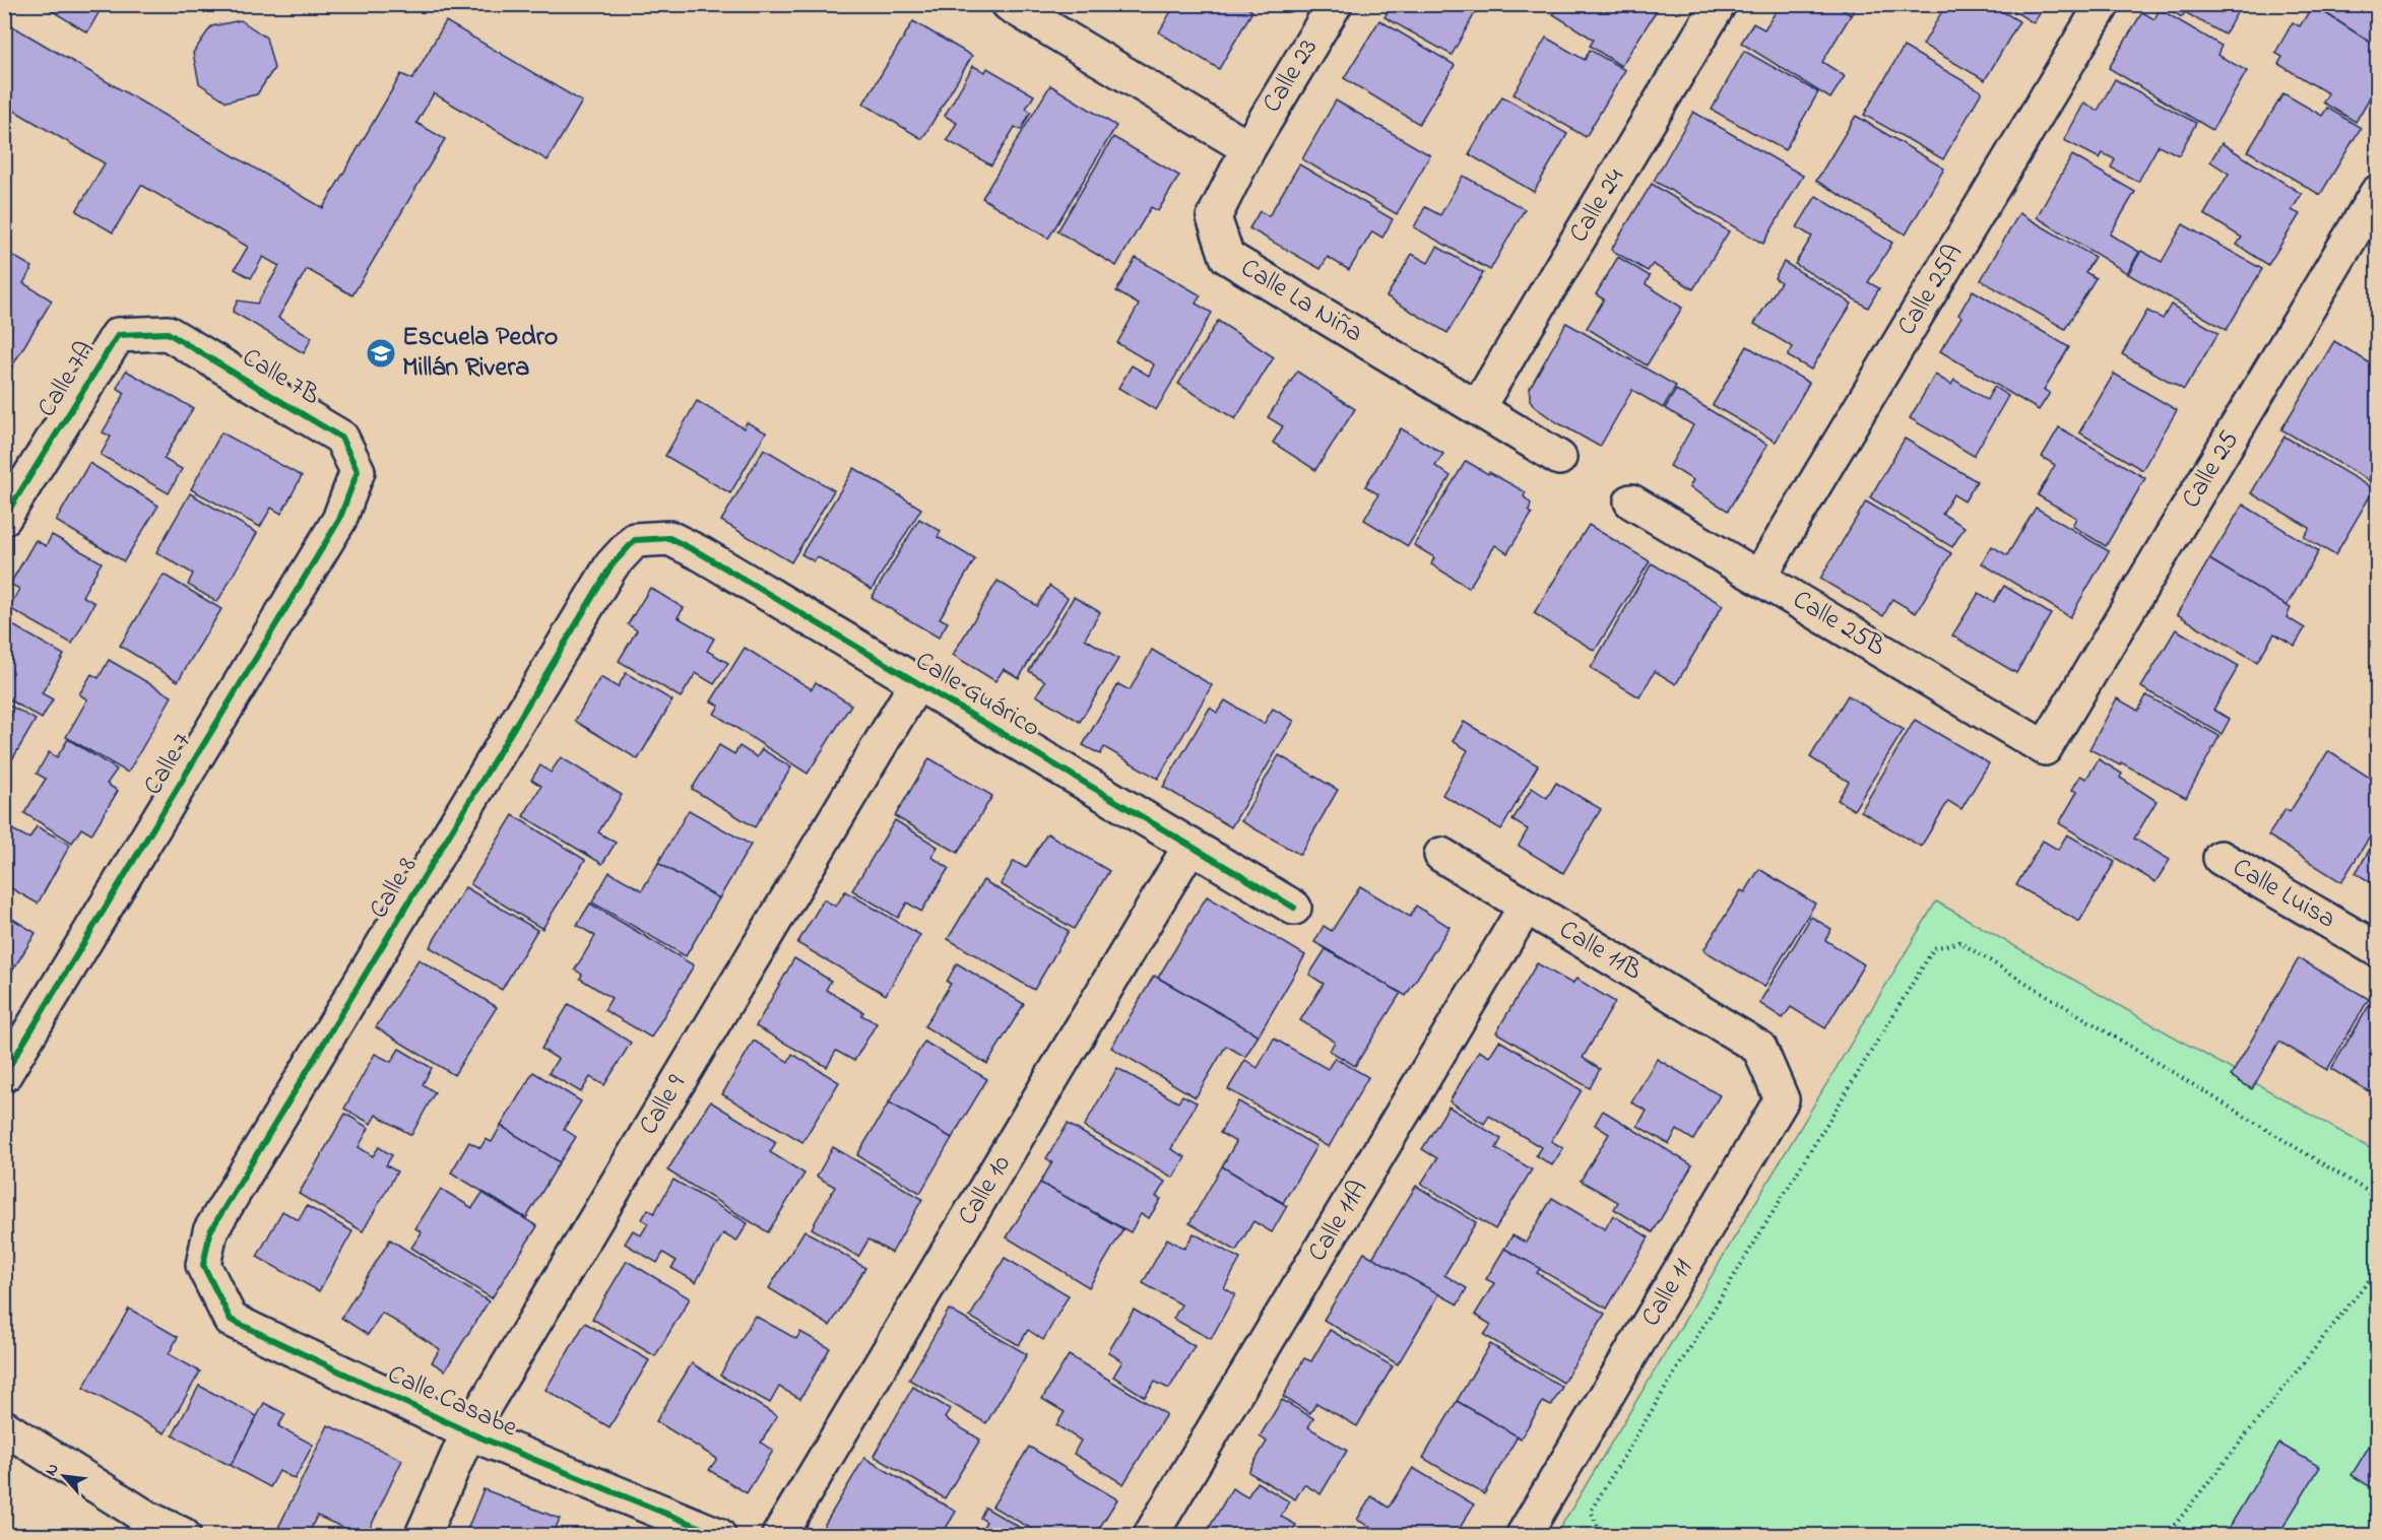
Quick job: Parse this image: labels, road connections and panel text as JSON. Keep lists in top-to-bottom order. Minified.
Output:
{"streets":{"street":["Calle 23","Calle 24","Calle 25A","Calle La Niña","Calle 7B","Calle 7A","Calle 25","Calle 25B","Calle Guárico","Calle 7","Calle 8","Calle Luisa","Calle 11B","Calle 9","Calle 10","Calle 11A","Calle 11","Calle Casabe"]},"crossings":[["Calle 23","Calle La Niña"],["Calle 24","Calle La Niña"],["Calle 25A","Calle 25B"],["Calle 7B","Calle 7A"],["Calle 7B","Calle 7"],["Calle 25","Calle 25B"],["Calle Guárico","Calle 8"],["Calle Guárico","Calle 9"],["Calle Guárico","Calle 10"],["Calle 8","Calle Casabe"],["Calle 11B","Calle 11A"],["Calle 11B","Calle 11"],["Calle 9","Calle Casabe"]],"places":{"school or university":["Escuela Pedro Millán Rivera"]},"north":"top left"}
